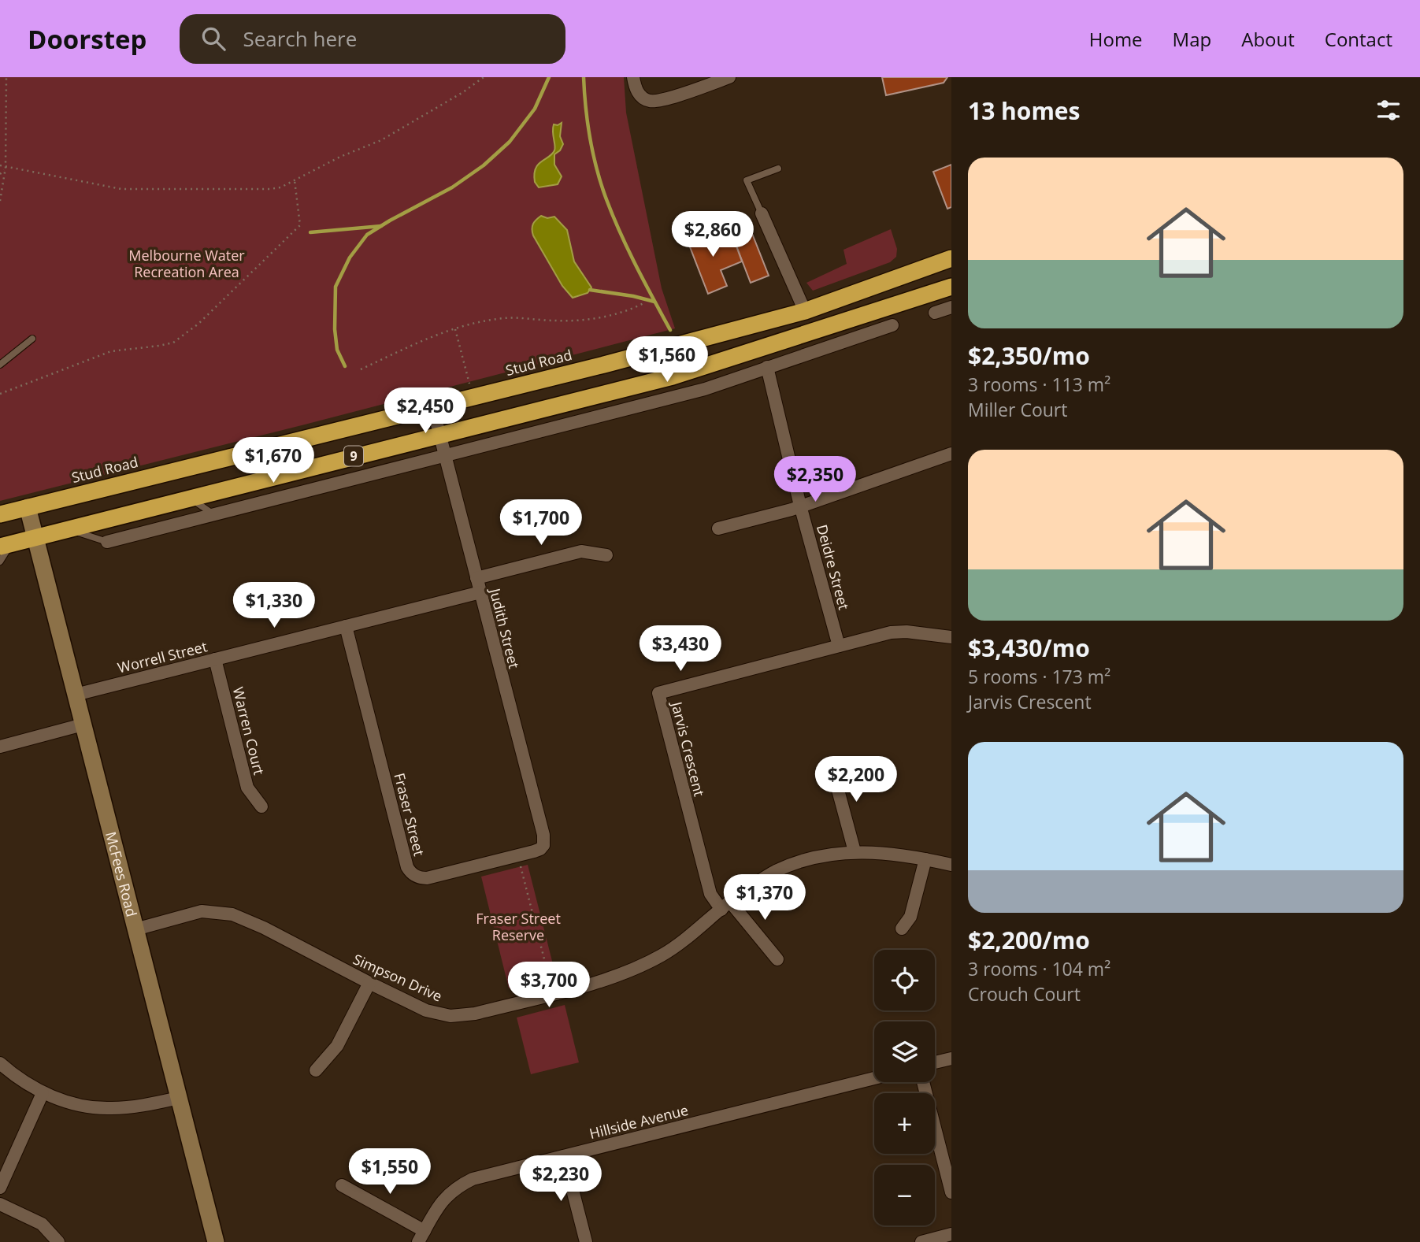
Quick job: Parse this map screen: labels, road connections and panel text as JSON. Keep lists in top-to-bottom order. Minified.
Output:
{"streets":{"highway":["Stud Road","9"],"street":["Deidre Street","Judith Street","Worrell Street","Warren Court","Jarvis Crescent","Fraser Street","McFees Road","Simpson Drive","Hillside Avenue"]},"crossings":[["Stud Road","Judith Street"],["Stud Road","McFees Road"],["9","Judith Street"],["9","McFees Road"],["Deidre Street","Jarvis Crescent"],["Judith Street","Worrell Street"],["Judith Street","Fraser Street"],["Worrell Street","Warren Court"],["Worrell Street","Fraser Street"],["Worrell Street","McFees Road"],["Jarvis Crescent","Simpson Drive"],["McFees Road","Simpson Drive"]],"parks":["Melbourne Water Recreation Area","Fraser Street Reserve"],"page":{"header":"Doorstep","search":"Search here","nav":["Home","Map","About","Contact"],"heading":"13 homes","list":[{"name":"$2,350/mo","note":"3 rooms · 113 m² · Miller Court"},{"name":"$3,430/mo","note":"5 rooms · 173 m² · Jarvis Crescent"},{"name":"$2,200/mo","note":"3 rooms · 104 m² · Crouch Court"}],"price":["$2,860","$1,560","$2,450","$1,670","$2,350","$1,700","$1,330","$3,430","$2,200","$1,370","$3,700","$1,550","$2,230"],"map_buttons":["+","−"]}}
